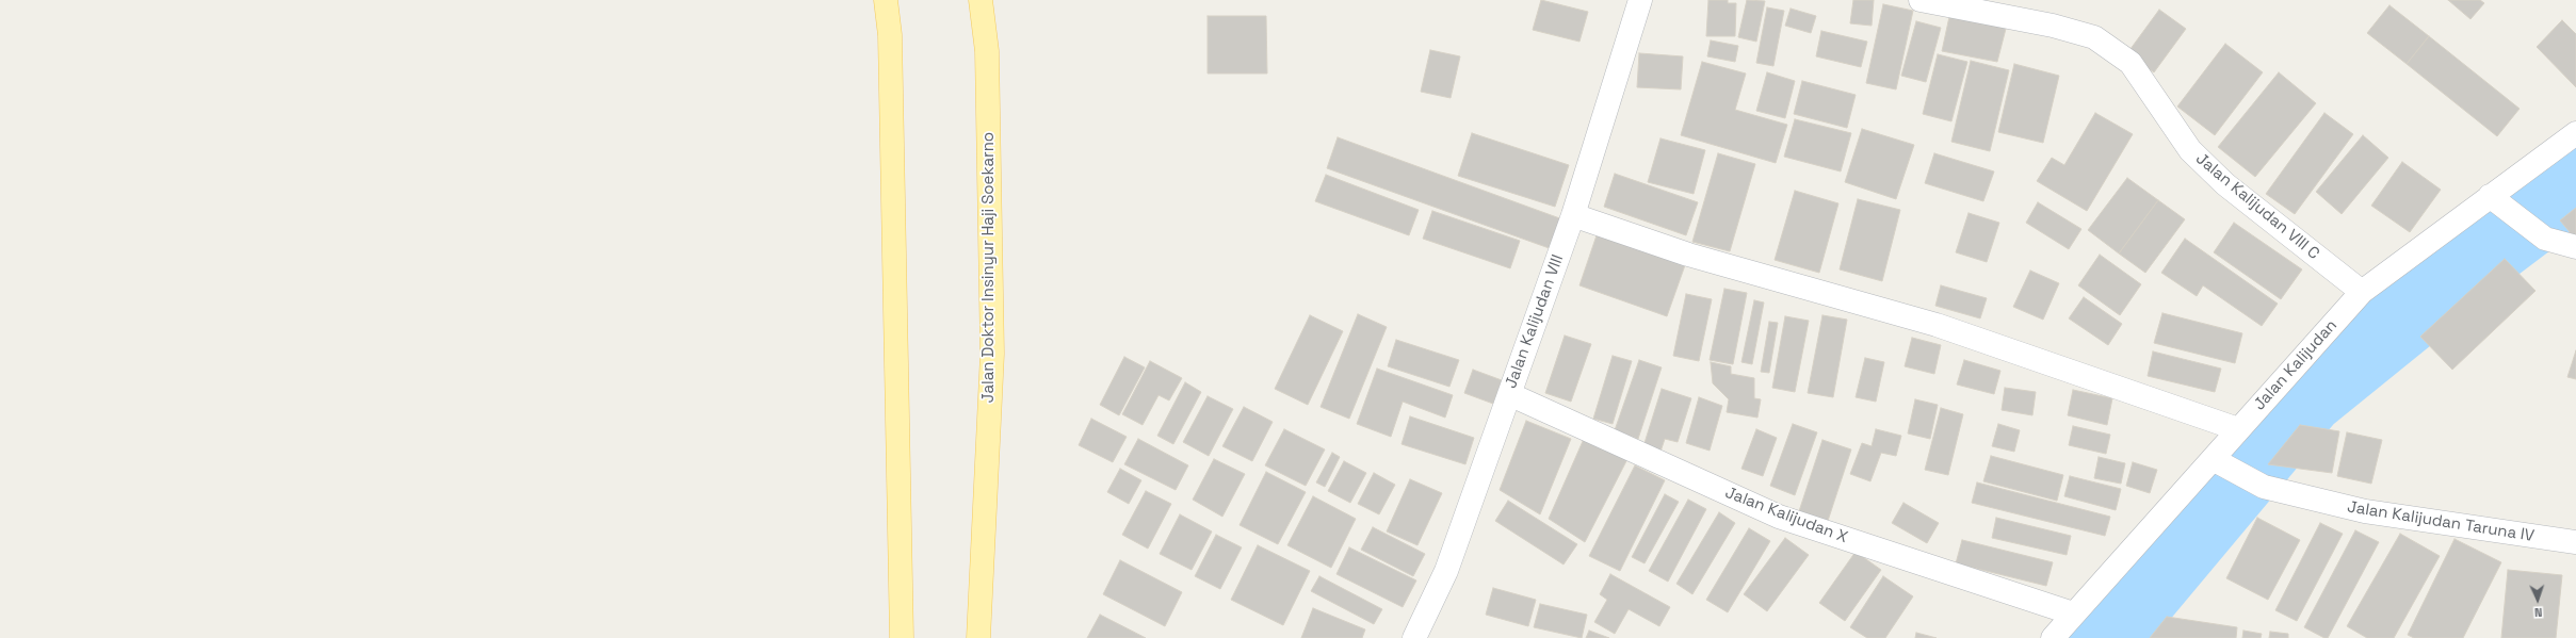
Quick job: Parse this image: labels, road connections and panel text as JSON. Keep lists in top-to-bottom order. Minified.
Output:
{"streets":{"main road":["Jalan Doktor Insinyur Haji Soekarno"],"street":["Jalan Kalijudan VIII C","Jalan Kalijudan VIII","Jalan Kalijudan","Jalan Kalijudan X","Jalan Kalijudan Taruna IV"]},"crossings":[["Jalan Kalijudan VIII C","Jalan Kalijudan"],["Jalan Kalijudan VIII","Jalan Kalijudan X"],["Jalan Kalijudan","Jalan Kalijudan X"],["Jalan Kalijudan","Jalan Kalijudan Taruna IV"]],"north":"bottom"}
